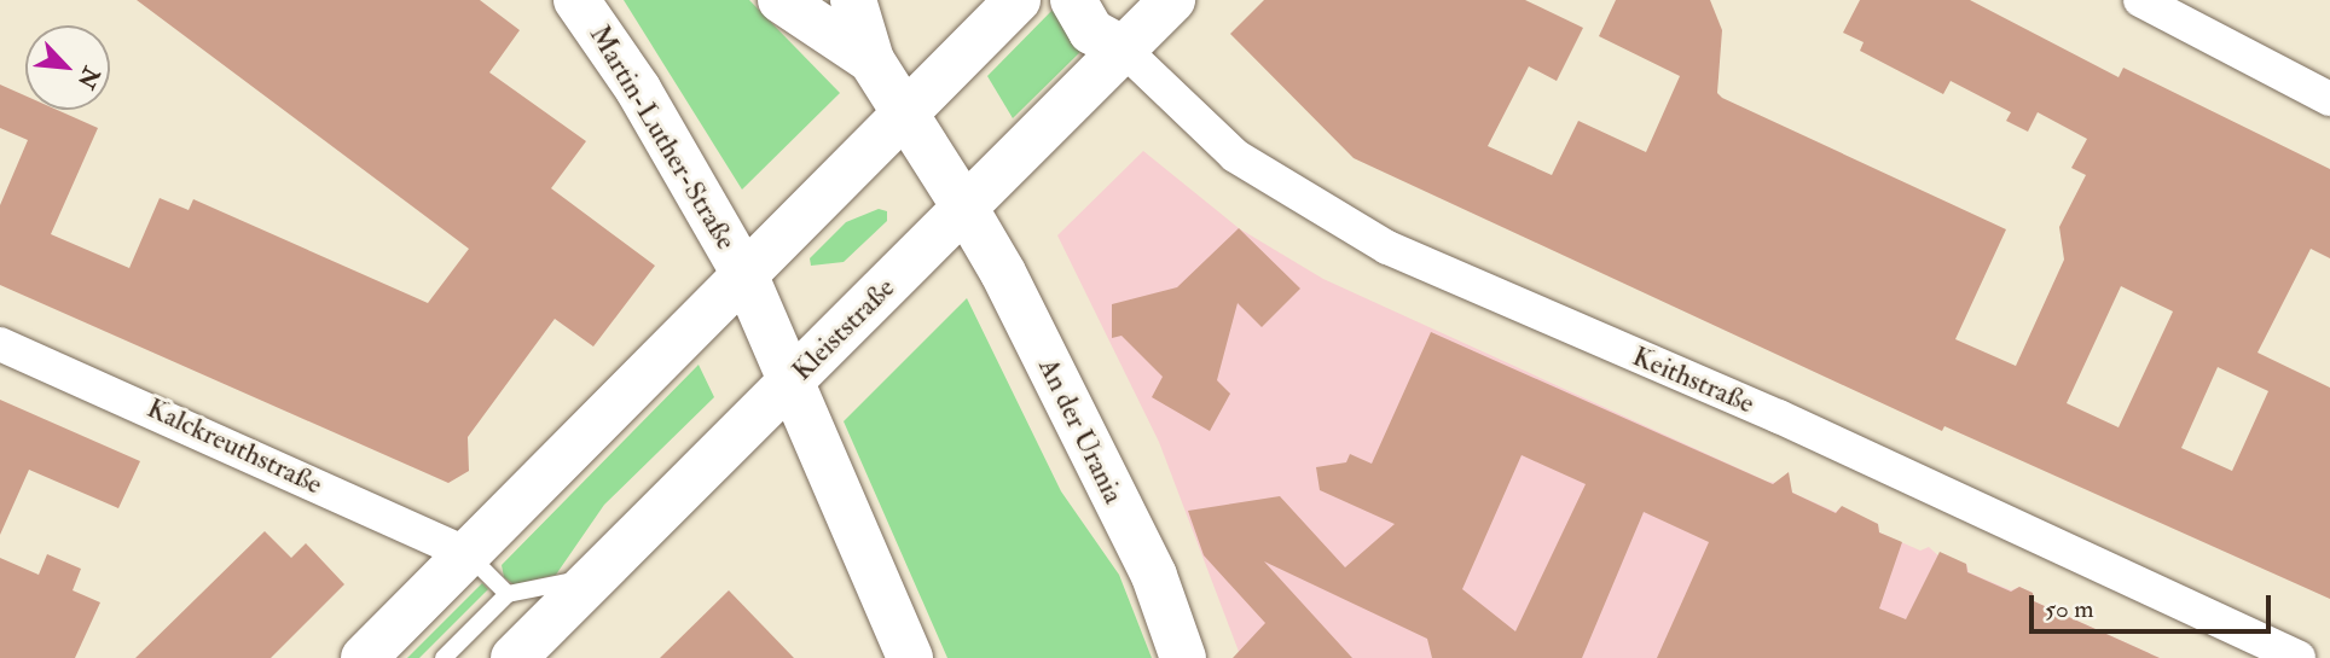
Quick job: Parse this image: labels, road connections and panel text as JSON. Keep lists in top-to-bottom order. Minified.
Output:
{"streets":{"main road":["Martin-Luther-Straße","Kleiststraße","An der Urania"],"street":["Keithstraße","Kalckreuthstraße"]},"crossings":[["Kleiststraße","Keithstraße"],["Kleiststraße","An der Urania"]],"scale_bar":"50 m","north":"bottom right"}
